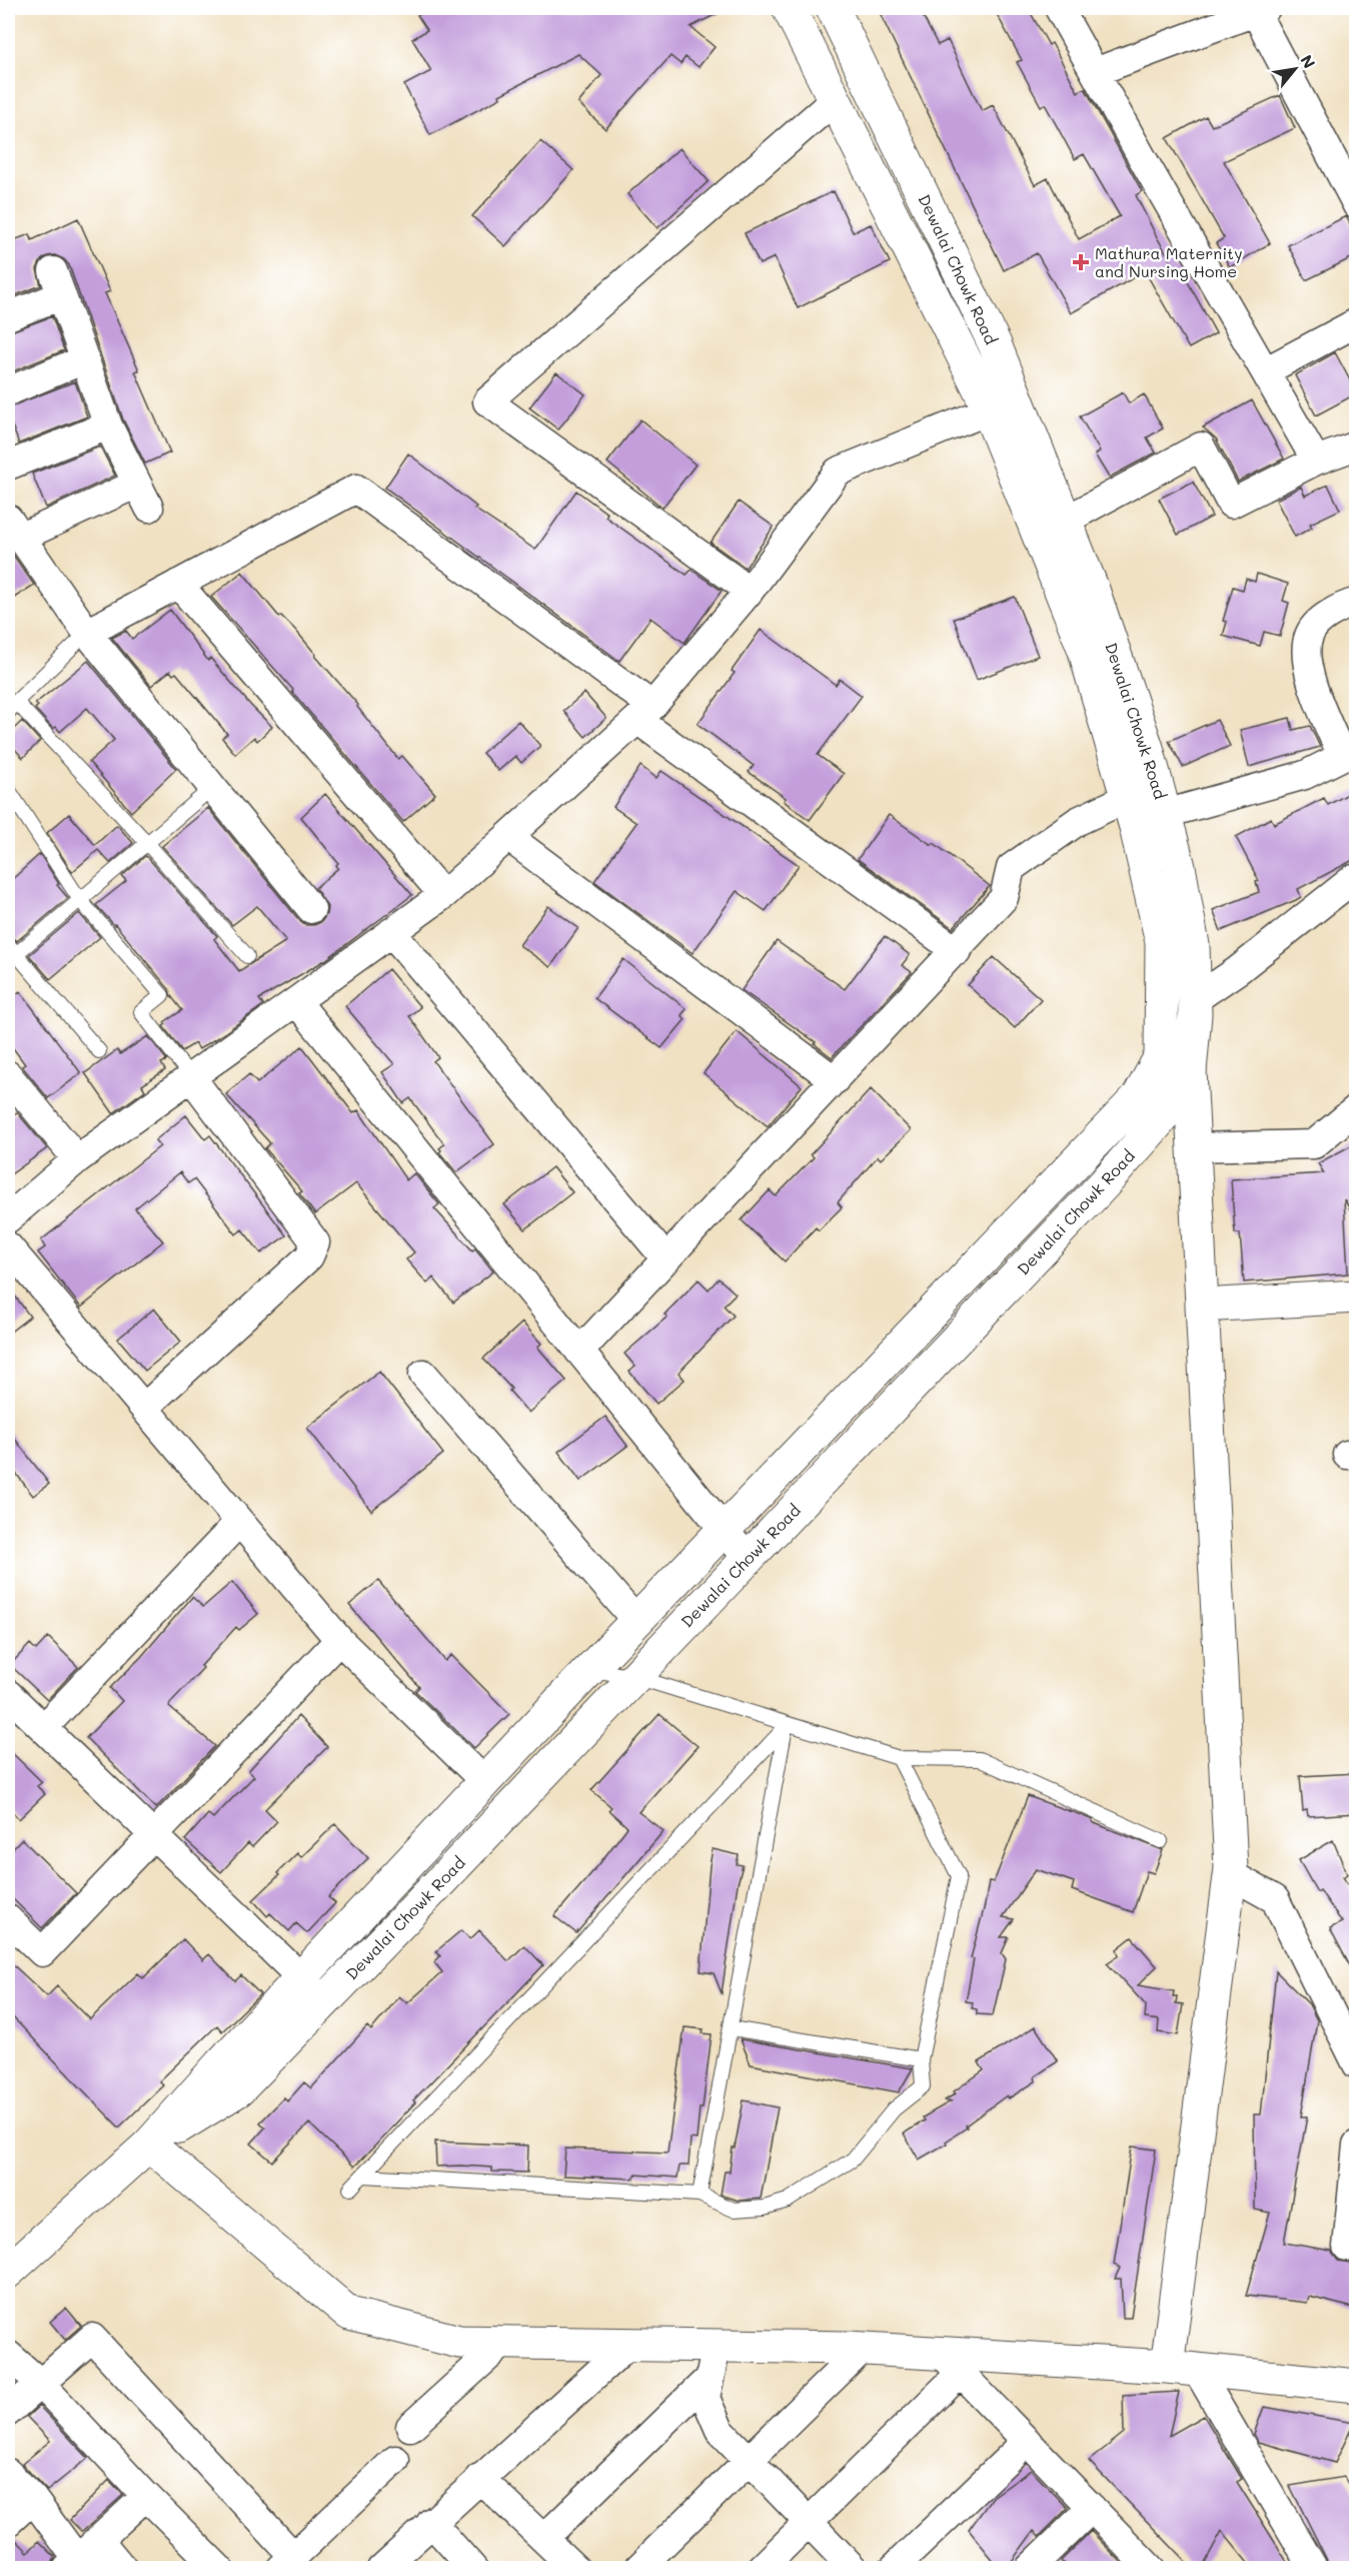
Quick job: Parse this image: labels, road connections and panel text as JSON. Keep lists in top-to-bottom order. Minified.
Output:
{"streets":{"main road":["Dewalai Chowk Road"]},"places":{"health":["Mathura Maternity and Nursing Home"]},"north":"top right"}
